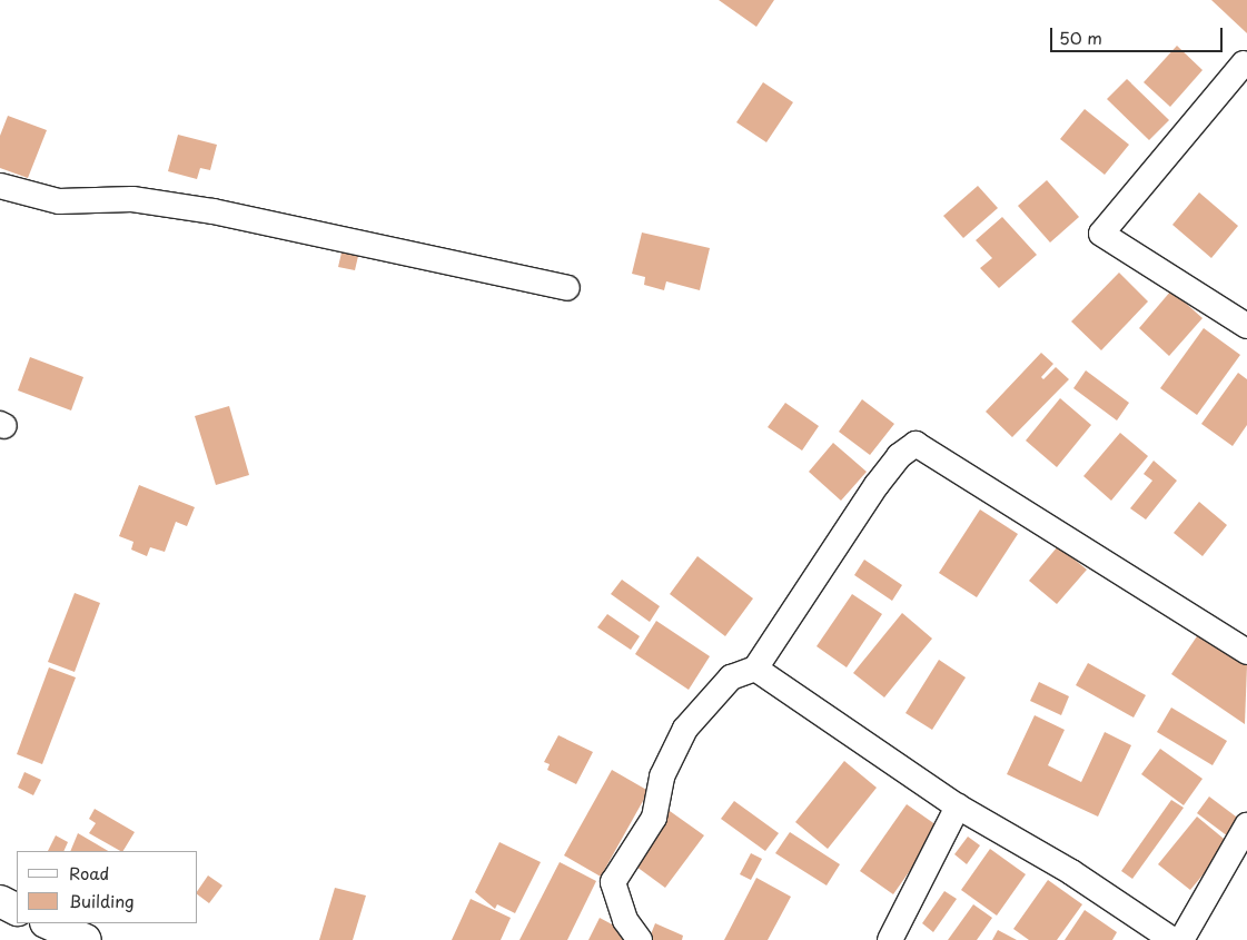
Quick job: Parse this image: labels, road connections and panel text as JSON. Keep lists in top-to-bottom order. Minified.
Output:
{"legend":["Road","Building"],"scale_bar":"50 m"}
